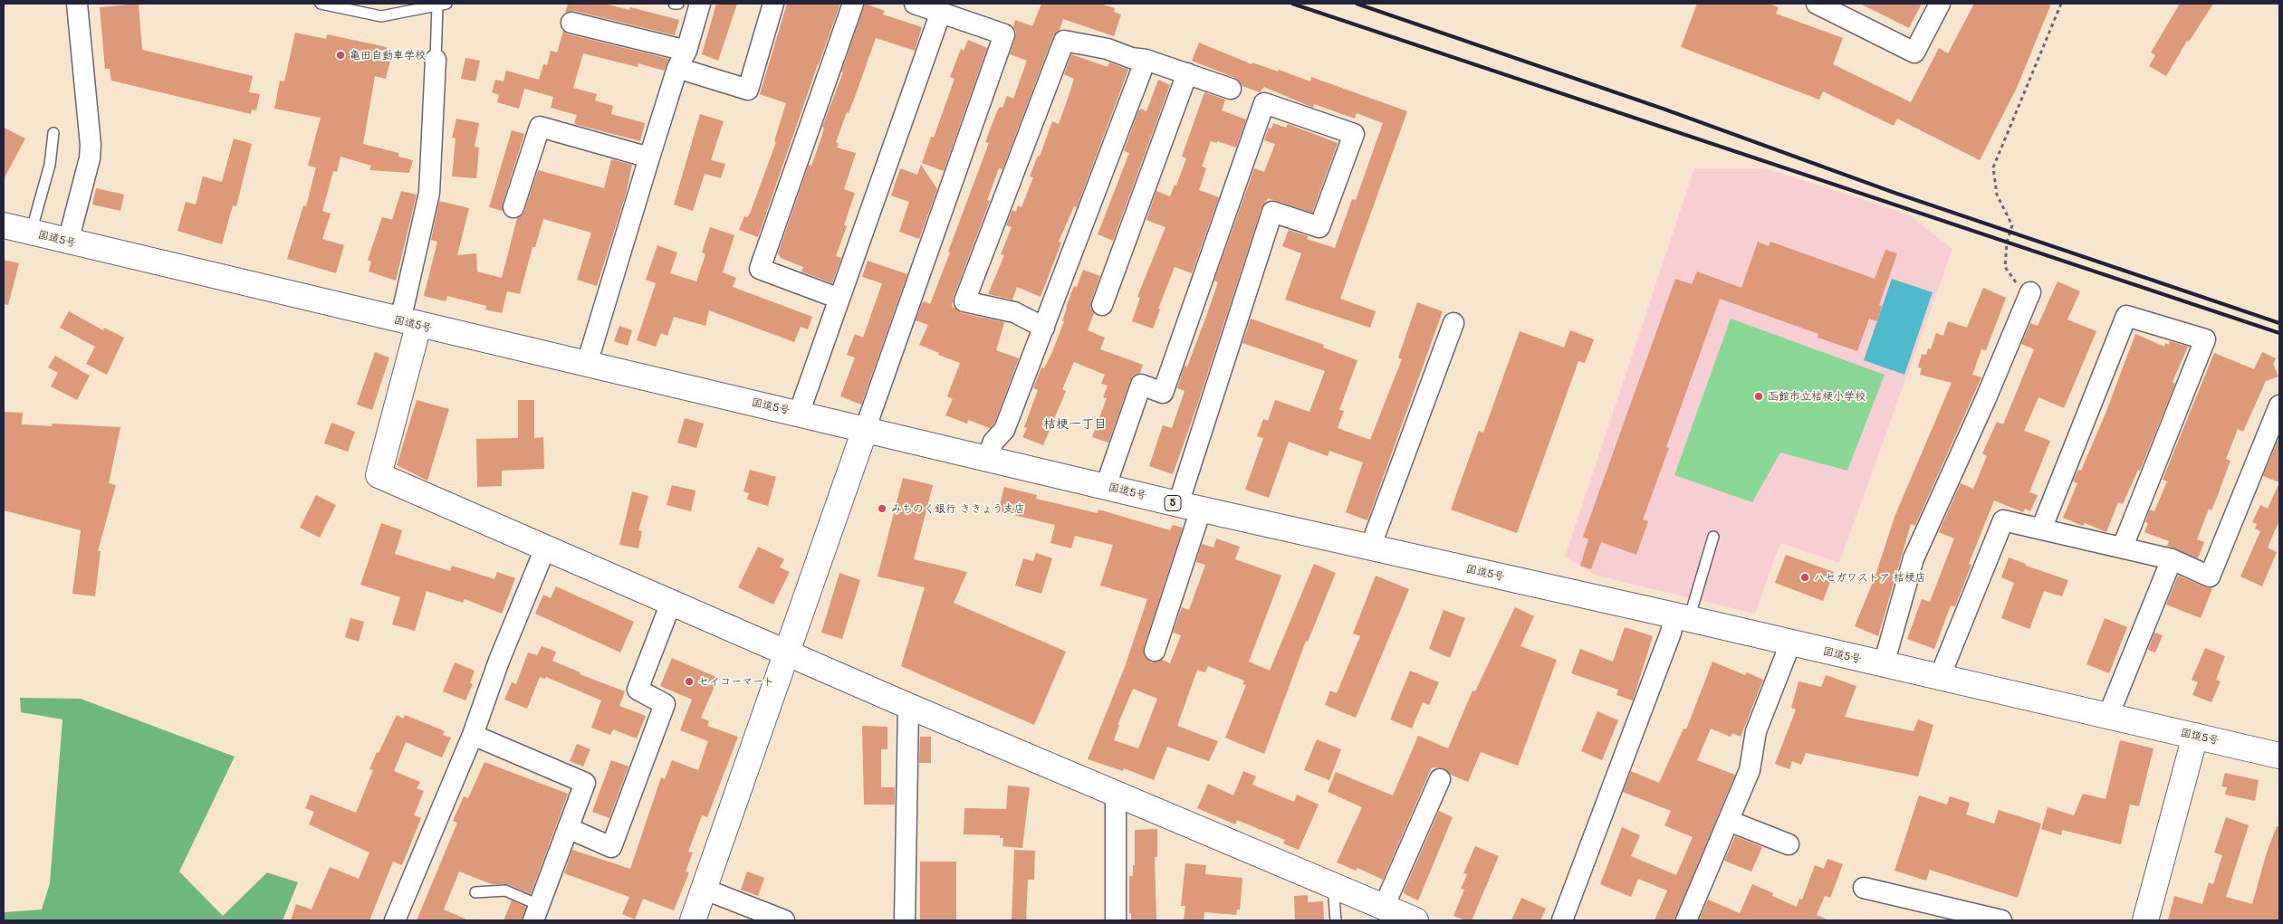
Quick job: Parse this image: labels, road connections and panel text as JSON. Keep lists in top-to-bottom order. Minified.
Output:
{"streets":{"main road":["国道5号","5"]},"districts":["桔梗一丁目"],"places":["亀田自動車学校","函館市立桔梗小学校","みちのく銀行 ききょう支店","ハセガワストア 桔梗店","セイコーマート"]}
